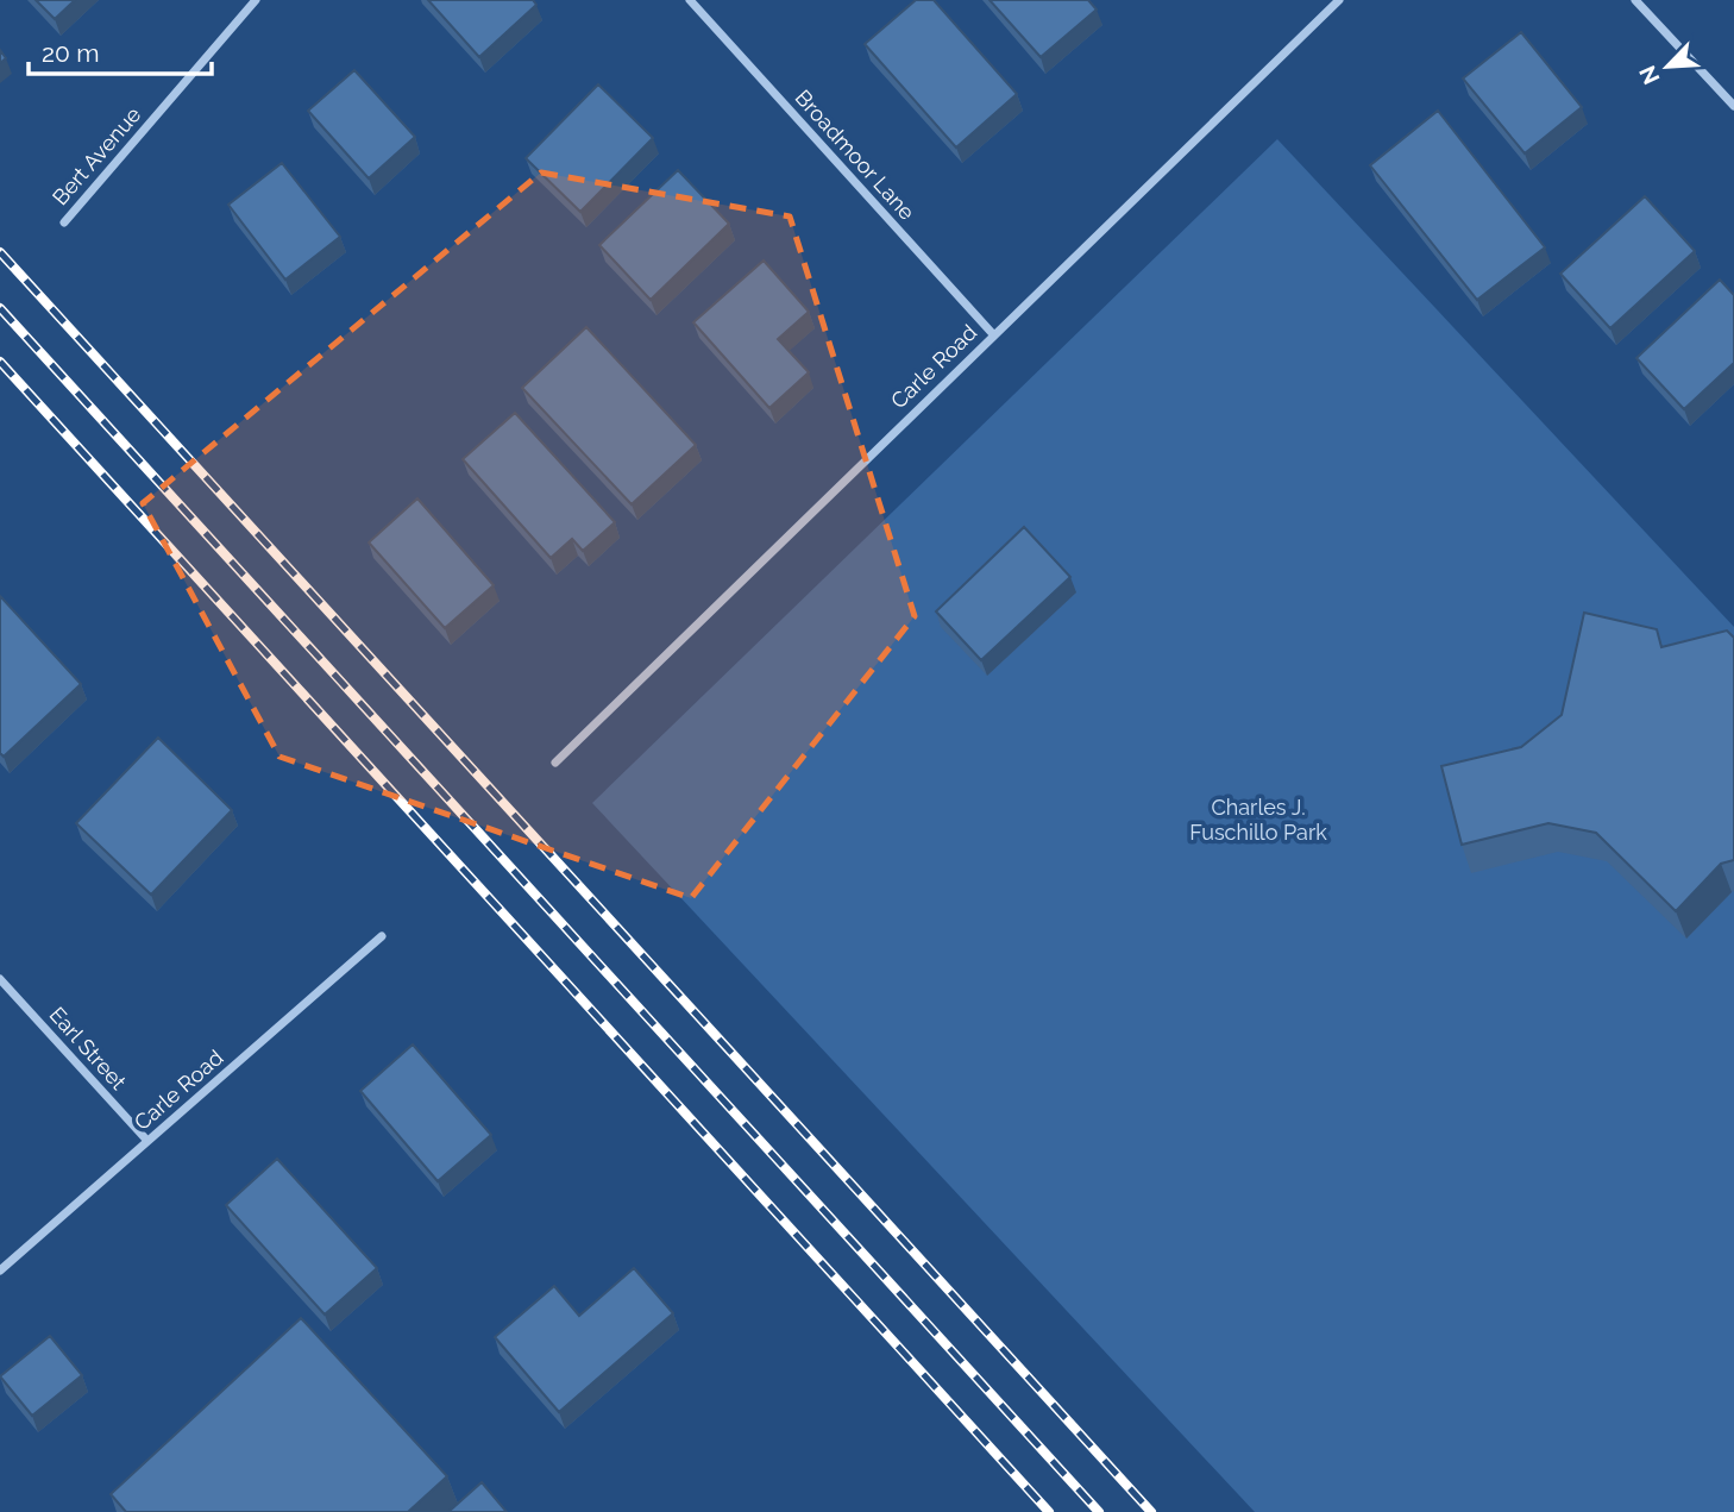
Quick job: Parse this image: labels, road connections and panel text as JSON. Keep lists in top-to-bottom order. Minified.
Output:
{"streets":{"street":["Broadmoor Lane","Bert Avenue","Carle Road","Earl Street"]},"crossings":[["Broadmoor Lane","Carle Road"],["Carle Road","Earl Street"]],"parks":["Charles J. Fuschillo Park"],"scale_bar":"20 m","north":"bottom left"}
